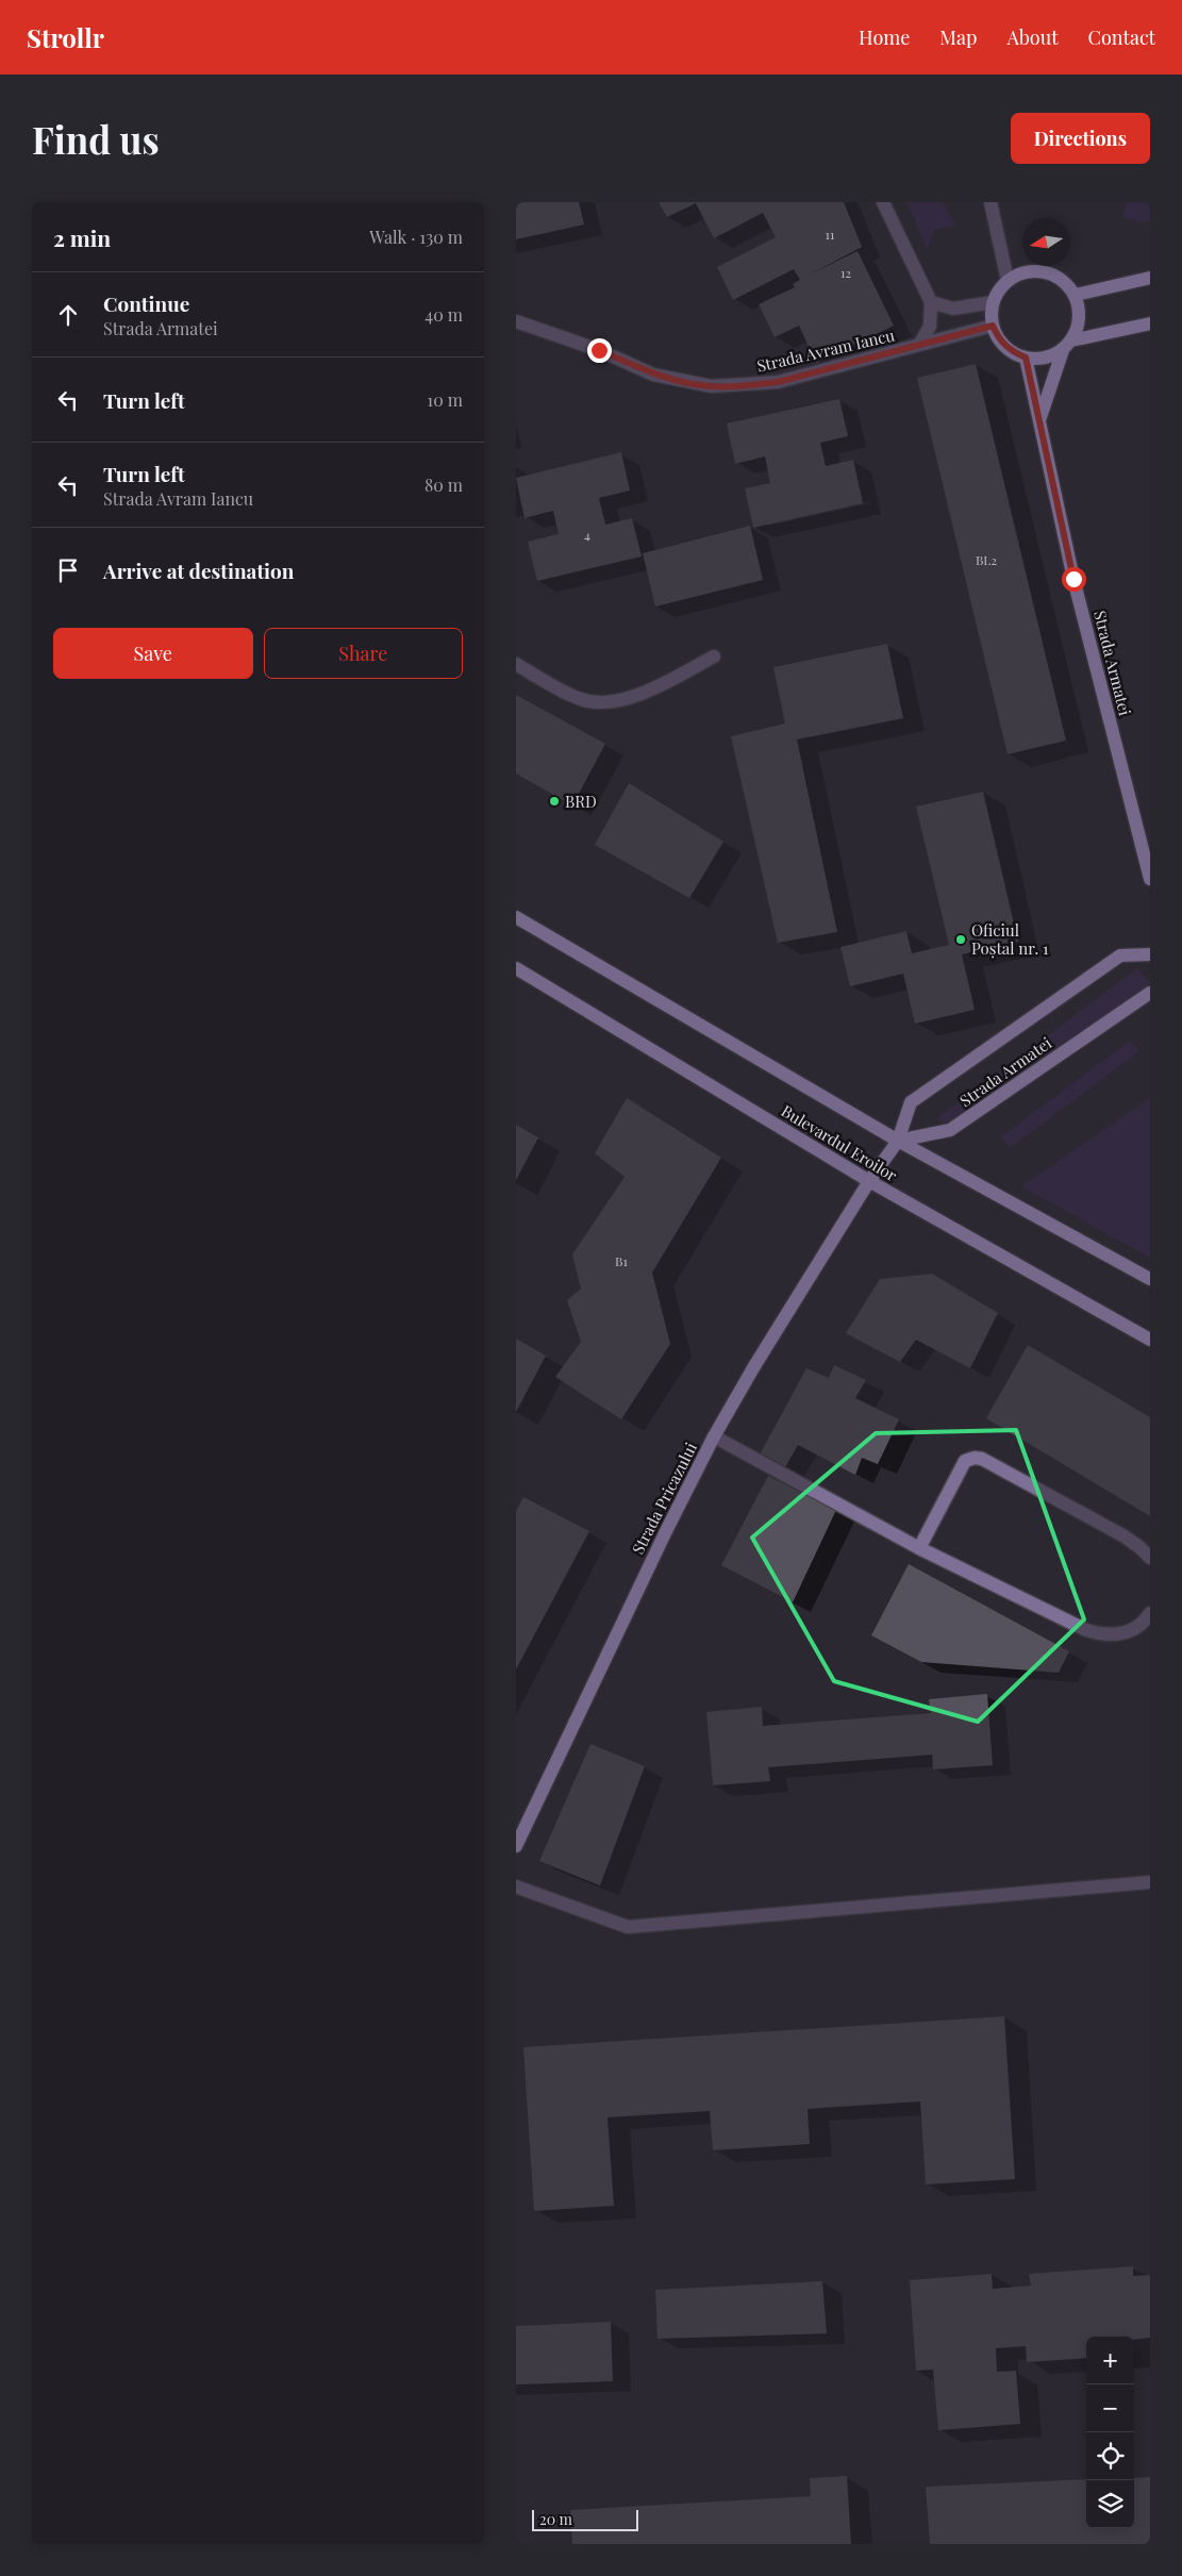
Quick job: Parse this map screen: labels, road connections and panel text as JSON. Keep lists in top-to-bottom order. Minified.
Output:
{"streets":{"main road":["Strada Armatei","Bulevardul Eroilor","Strada Pricazului"],"street":["Strada Avram Iancu"]},"crossings":[["Strada Avram Iancu","Strada Armatei"],["Strada Armatei","Bulevardul Eroilor"],["Strada Armatei","Strada Pricazului"],["Bulevardul Eroilor","Strada Pricazului"]],"places":["BRD","Oficiul Poștal nr. 1"],"house_numbers":["11","12","4","BL2","B1"],"scale_bar":"20 m","north":"left","page":{"header":"Strollr","nav":["Home","Map","About","Contact"],"buttons":["Directions",["Save","Share"]],"title":"Find us","heading":["2 min","Walk · 130 m"],"list":[["Continue","Strada Armatei","40 m"],["Turn left","10 m"],["Turn left","Strada Avram Iancu","80 m"],"Arrive at destination"],"map_buttons":["+","−"],"scale":"20 m"}}
